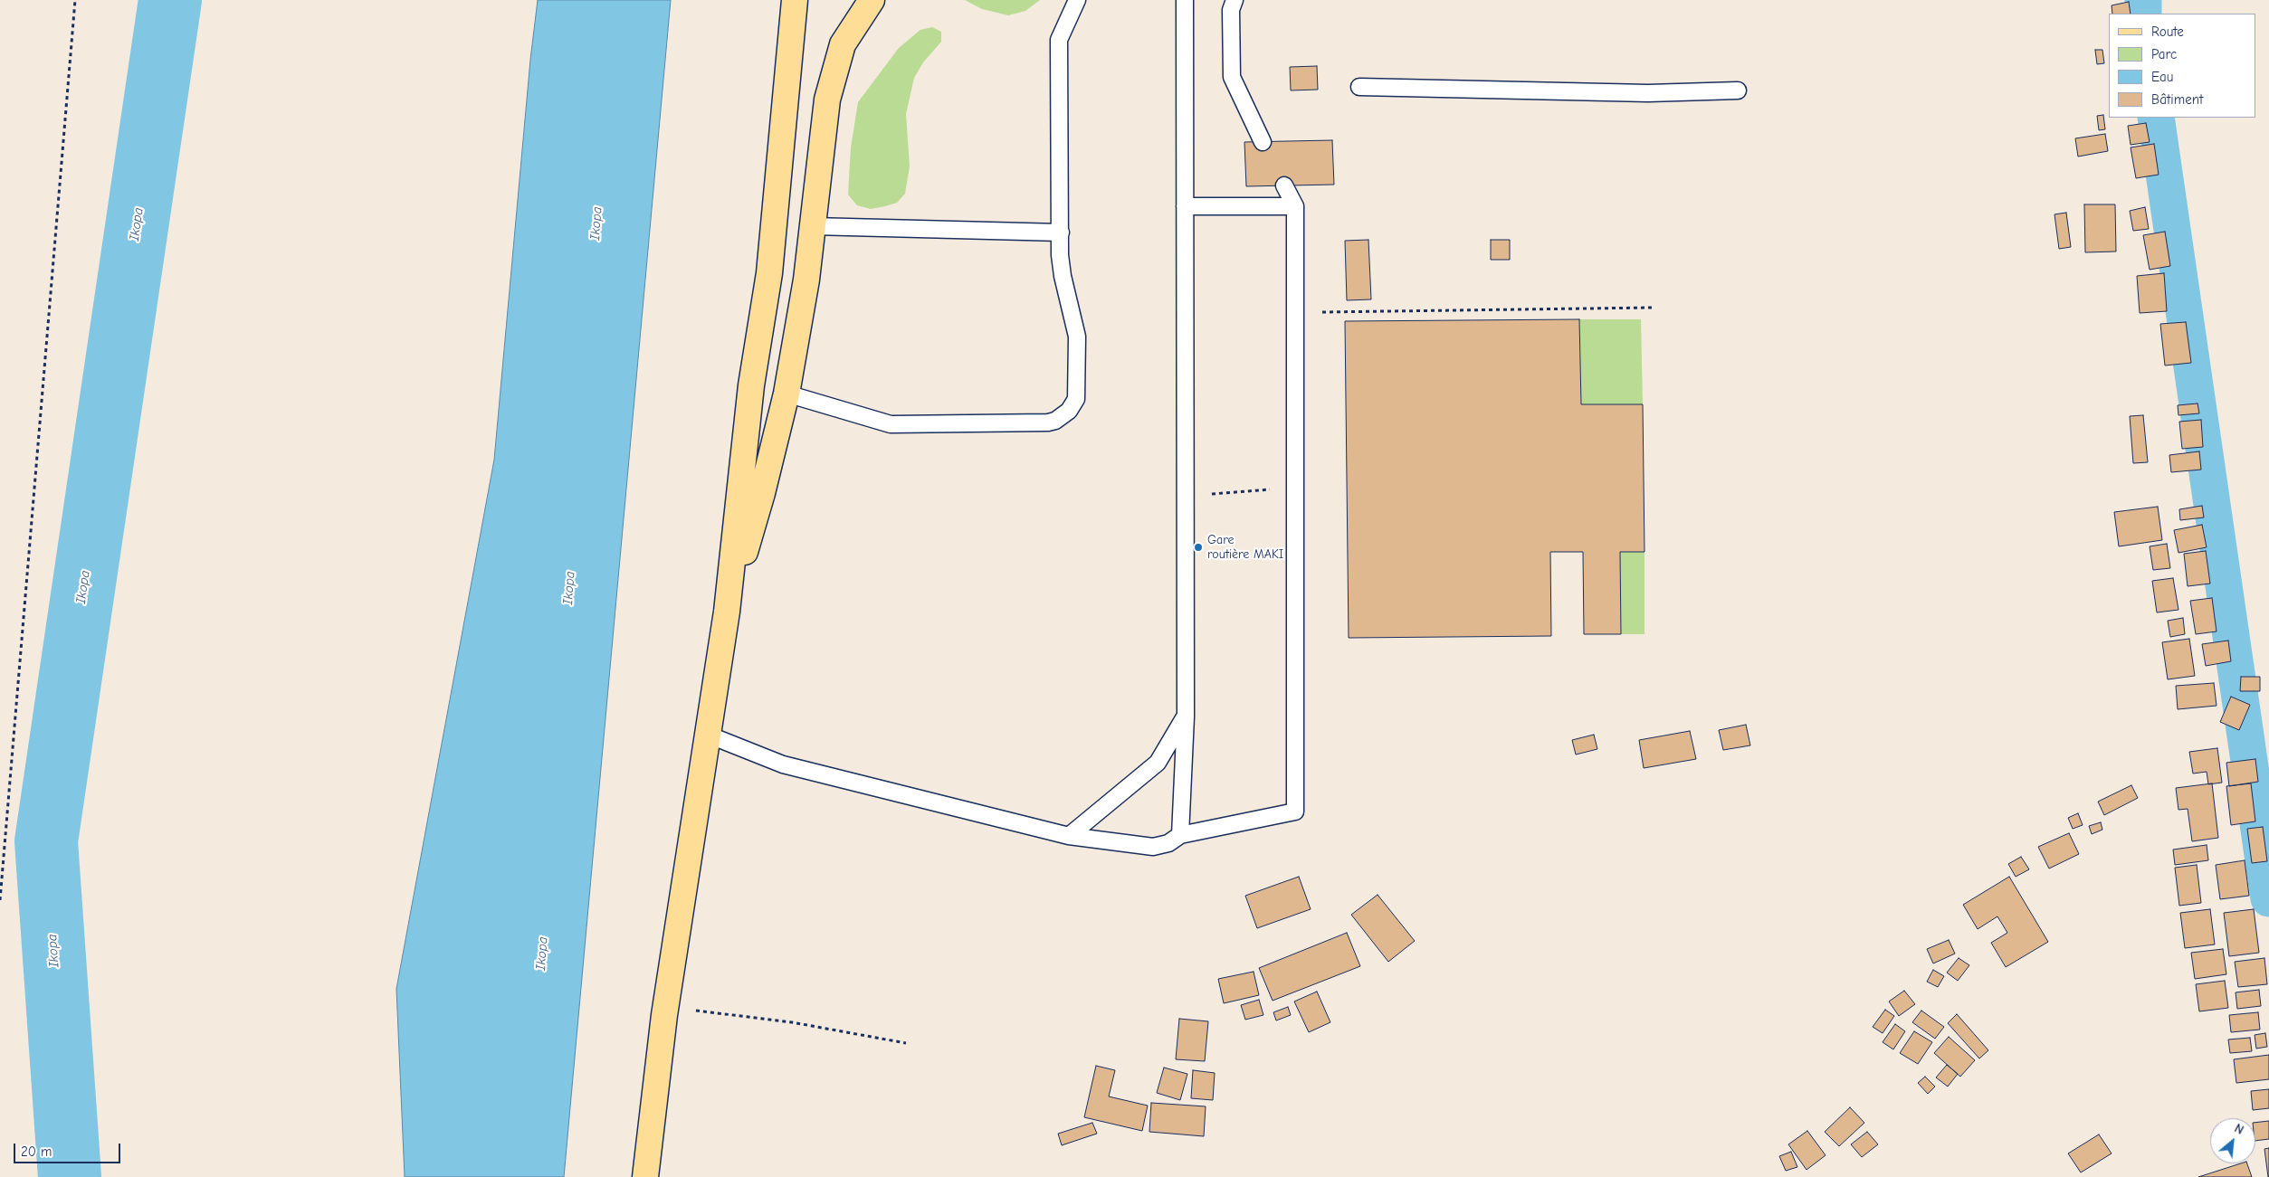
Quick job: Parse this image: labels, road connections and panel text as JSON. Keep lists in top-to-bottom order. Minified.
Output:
{"water":["Ikopa"],"places":["Gare routière MAKI"],"legend":["Route","Parc","Eau","Bâtiment"],"scale_bar":"20 m","north":"top right"}
